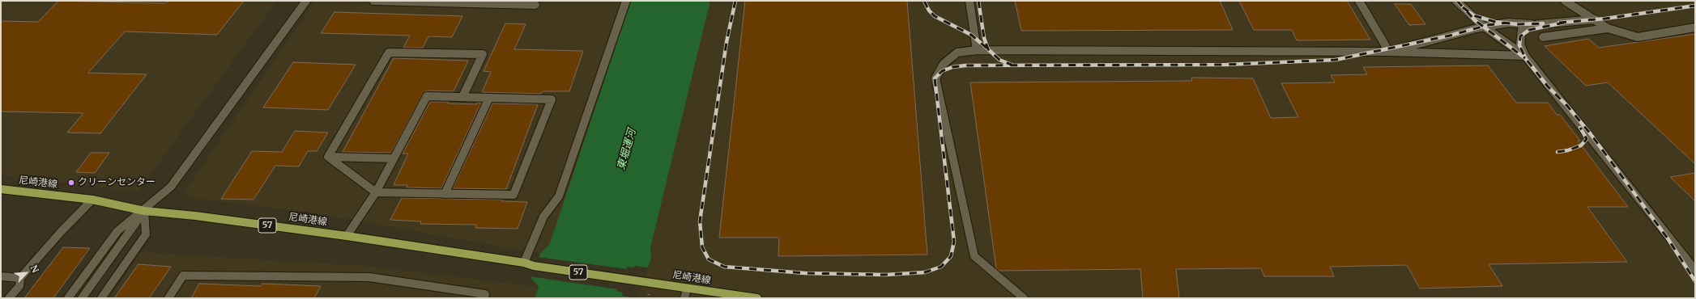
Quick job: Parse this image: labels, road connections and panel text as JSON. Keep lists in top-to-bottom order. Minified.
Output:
{"streets":{"main road":["尼崎港線","57"]},"water":["東堀運河"],"places":["クリーンセンター"],"north":"top right"}
